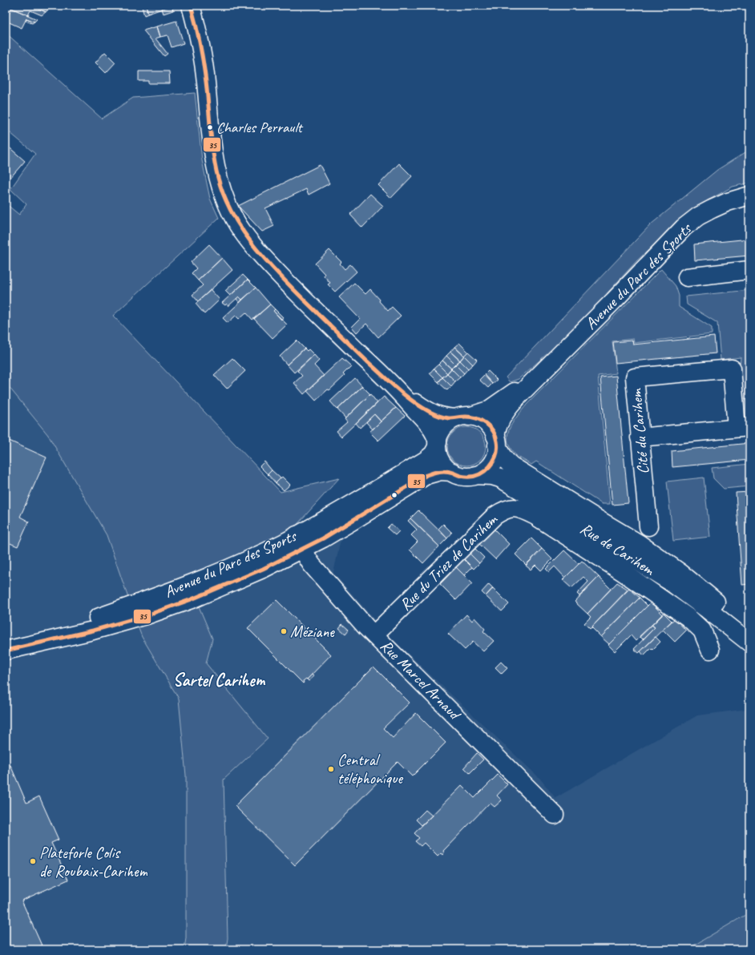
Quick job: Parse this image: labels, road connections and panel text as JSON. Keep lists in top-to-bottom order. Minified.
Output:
{"streets":{"street":["Avenue du Parc des Sports","Cité du Carihem","Rue de Carihem","Rue du Triez de Carihem","Rue Marcel Arnaud"]},"crossings":[["Avenue du Parc des Sports","Rue de Carihem"],["Avenue du Parc des Sports","Rue Marcel Arnaud"],["Rue du Triez de Carihem","Rue Marcel Arnaud"]],"districts":["Sartel Carihem"],"places":["Charles Perrault","Méziane","Central téléphonique","Plateforle Colis de Roubaix-Carihem"],"lines":["transit line 35"]}
